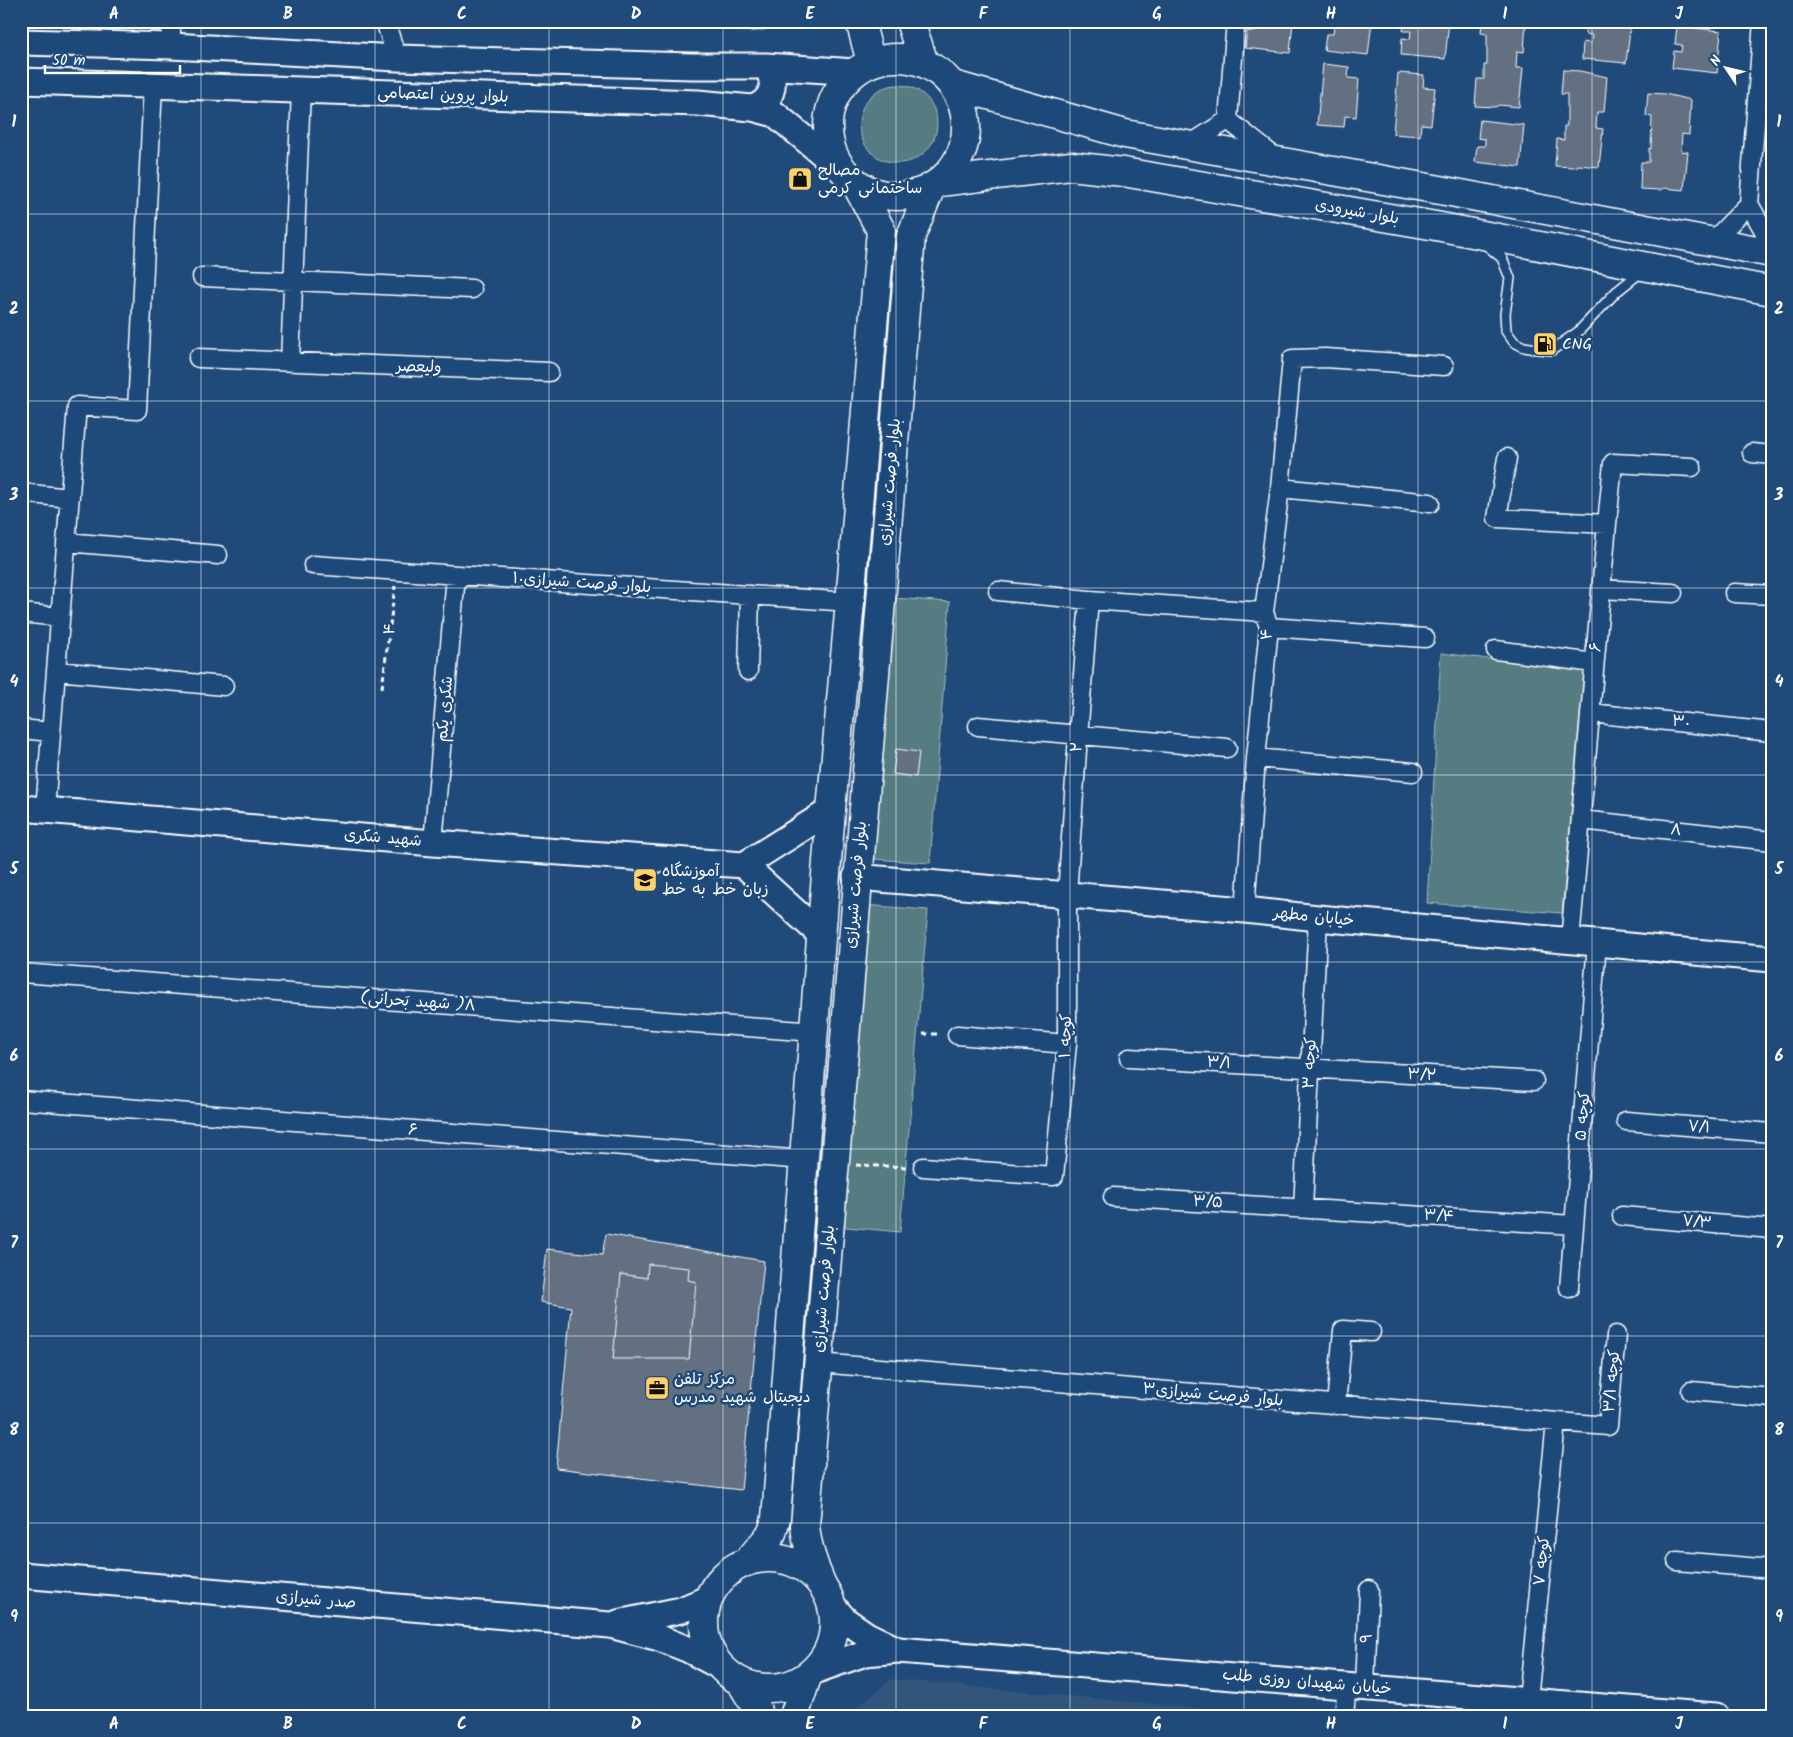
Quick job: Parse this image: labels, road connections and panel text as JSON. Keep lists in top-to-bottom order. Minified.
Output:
{"streets":{"main road":["بلوار شیرودی","بلوار فرصت شیرازی"],"street":["بلوار پروین اعتصامی","ولیعصر","بلوار فرصت شیرازی۱۰","۴","۶","شکری یکم","۳۰","۲","۸","شهید شکری","خیابان مطهر","(شهید بَحرانی )۸","کوچه ۱","۳/۱","کوچه ۳","۳/۲","کوچه ۵","۷/۱","۳/۵","۳/۴","۷/۳","کوچه ۳/۱","۳بلوار فرصت شیرازی","کوچه ۷","صدر شیرازی","۹","خیابان شهیدان روزی طلب"]},"crossings":[["بلوار پروین اعتصامی","بلوار شیرودی"],["بلوار پروین اعتصامی","بلوار فرصت شیرازی"],["بلوار شیرودی","بلوار فرصت شیرازی"],["بلوار فرصت شیرازی","بلوار فرصت شیرازی۱۰"],["بلوار فرصت شیرازی","۶"],["بلوار فرصت شیرازی","خیابان مطهر"],["بلوار فرصت شیرازی","(شهید بَحرانی )۸"],["بلوار فرصت شیرازی","۳بلوار فرصت شیرازی"],["بلوار فرصت شیرازی","صدر شیرازی"],["بلوار فرصت شیرازی","خیابان شهیدان روزی طلب"],["بلوار فرصت شیرازی۱۰","۴"],["بلوار فرصت شیرازی۱۰","شکری یکم"],["۴","خیابان مطهر"],["۶","۳۰"],["۶","۸"],["۶","خیابان مطهر"],["شکری یکم","شهید شکری"],["۲","خیابان مطهر"],["۲","کوچه ۱"],["خیابان مطهر","کوچه ۱"],["خیابان مطهر","کوچه ۳"],["خیابان مطهر","کوچه ۵"],["۳/۱","کوچه ۳"],["۳/۱","۳/۲"],["کوچه ۳","۳/۲"],["کوچه ۳","۳/۵"],["کوچه ۳","۳/۴"],["کوچه ۵","۳/۴"],["۳/۵","۳/۴"],["کوچه ۳/۱","۳بلوار فرصت شیرازی"],["۳بلوار فرصت شیرازی","کوچه ۷"],["کوچه ۷","خیابان شهیدان روزی طلب"],["صدر شیرازی","خیابان شهیدان روزی طلب"],["۹","خیابان شهیدان روزی طلب"]],"places":{"shop":["مصالح ساختمانی کرمی"],"fuel station":["CNG"],"school or university":["آموزشگاه زبان خط به خط"],"office":["مرکز تلفن دیجیتال شهید مدرس"]},"scale_bar":"50 m","north":"top left","grid":{"columns":["A","B","C","D","E","F","G","H","I","J"],"rows":["1","2","3","4","5","6","7","8","9"]}}
